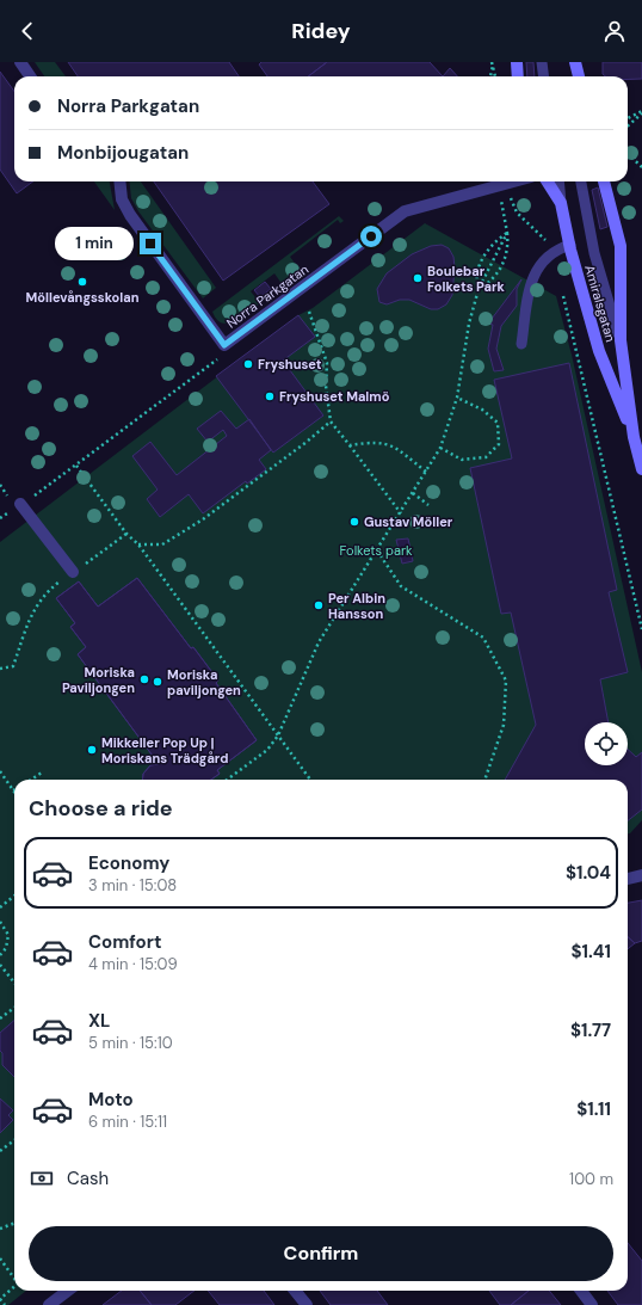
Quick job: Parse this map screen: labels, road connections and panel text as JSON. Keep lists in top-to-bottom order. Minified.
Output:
{"streets":{"main road":["Amiralsgatan"],"street":["Norra Parkgatan"]},"parks":["Folkets park"],"places":["Boulebar Folkets Park","Möllevångsskolan","Fryshuset","Fryshuset Malmö","Gustav Möller","Per Albin Hansson","Moriska Paviljongen","Moriska paviljongen","Mikkeller Pop Up | Moriskans Trädgård"],"page":{"header":"Ridey","banner":["Norra Parkgatan","Monbijougatan"],"bubble":"1 min","heading":"Choose a ride","list":[{"name":"Economy","note":"3 min · 15:08","value":"$1.04"},{"name":"Comfort","note":"4 min · 15:09","value":"$1.41"},{"name":"XL","note":"5 min · 15:10","value":"$1.77"},{"name":"Moto","note":"6 min · 15:11","value":"$1.11"}],"pay":["Cash","100 m"],"buttons":"Confirm"}}
